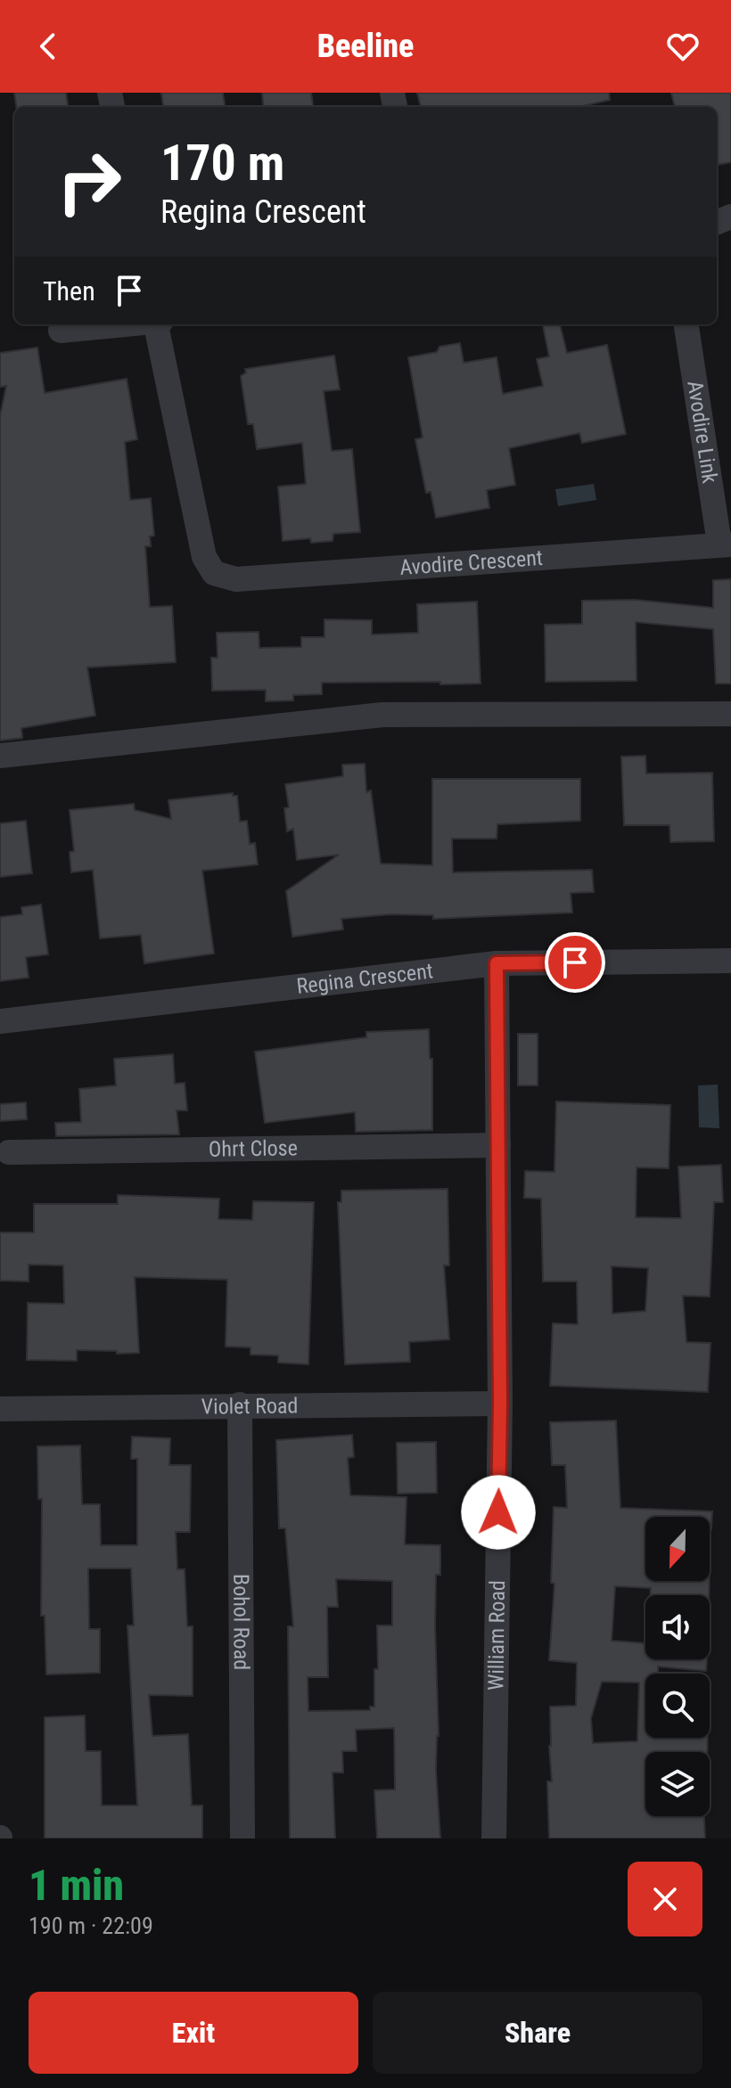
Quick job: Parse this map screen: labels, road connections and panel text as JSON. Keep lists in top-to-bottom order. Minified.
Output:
{"streets":{"street":["Avodire Link","Avodire Crescent","Regina Crescent","Ohrt Close","Violet Road","Bohol Road","William Road"]},"crossings":[["Avodire Link","Avodire Crescent"],["Regina Crescent","William Road"],["Ohrt Close","William Road"],["Violet Road","Bohol Road"],["Violet Road","William Road"]],"north":"bottom","page":{"header":"Beeline","turn":["170 m","Regina Crescent"],"then":"Then","heading":["1 min","190 m · 22:09"],"buttons":["Exit","Share"]}}
